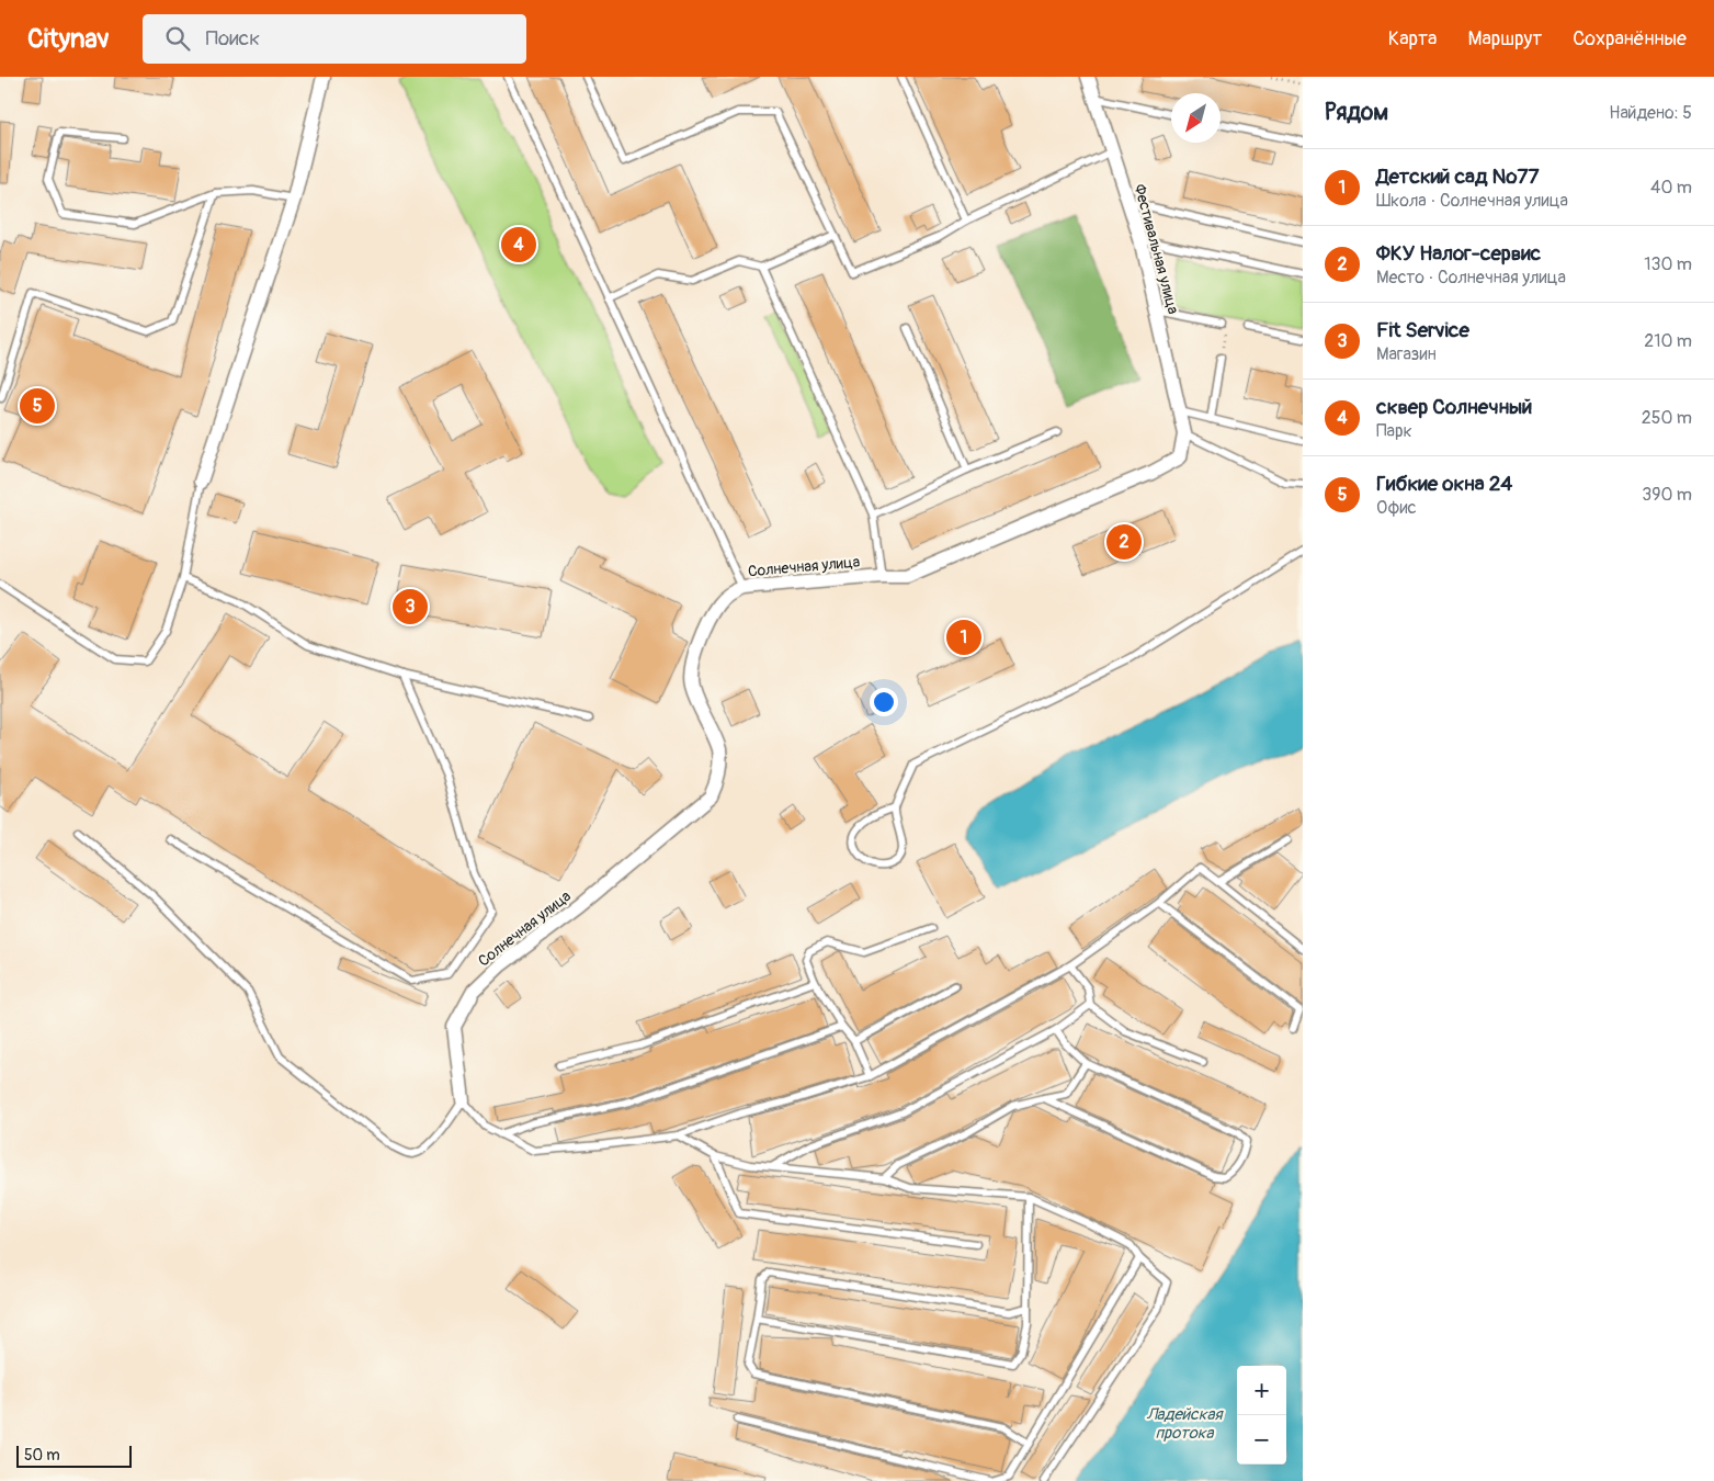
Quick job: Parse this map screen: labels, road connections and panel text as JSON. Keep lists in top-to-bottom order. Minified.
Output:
{"streets":{"street":["Фестивальная улица","Солнечная улица"]},"crossings":[["Фестивальная улица","Солнечная улица"]],"water":["Ладейская протока"],"scale_bar":"50 m","north":"bottom left","page":{"header":"Citynav","search":"Поиск","nav":["Карта","Маршрут","Сохранённые"],"heading":["Рядом","Найдено: 5"],"list":[{"mark":"1","name":"Детский сад №77","note":"Школа · Солнечная улица","value":"40 m"},{"mark":"2","name":"ФКУ Налог-сервис","note":"Место · Солнечная улица","value":"130 m"},{"mark":"3","name":"Fit Service","note":"Магазин","value":"210 m"},{"mark":"4","name":"сквер Солнечный","note":"Парк","value":"250 m"},{"mark":"5","name":"Гибкие окна 24","note":"Офис","value":"390 m"}],"pins":["4","5","2","3","1"],"map_buttons":["+","−"],"scale":"50 m"}}
